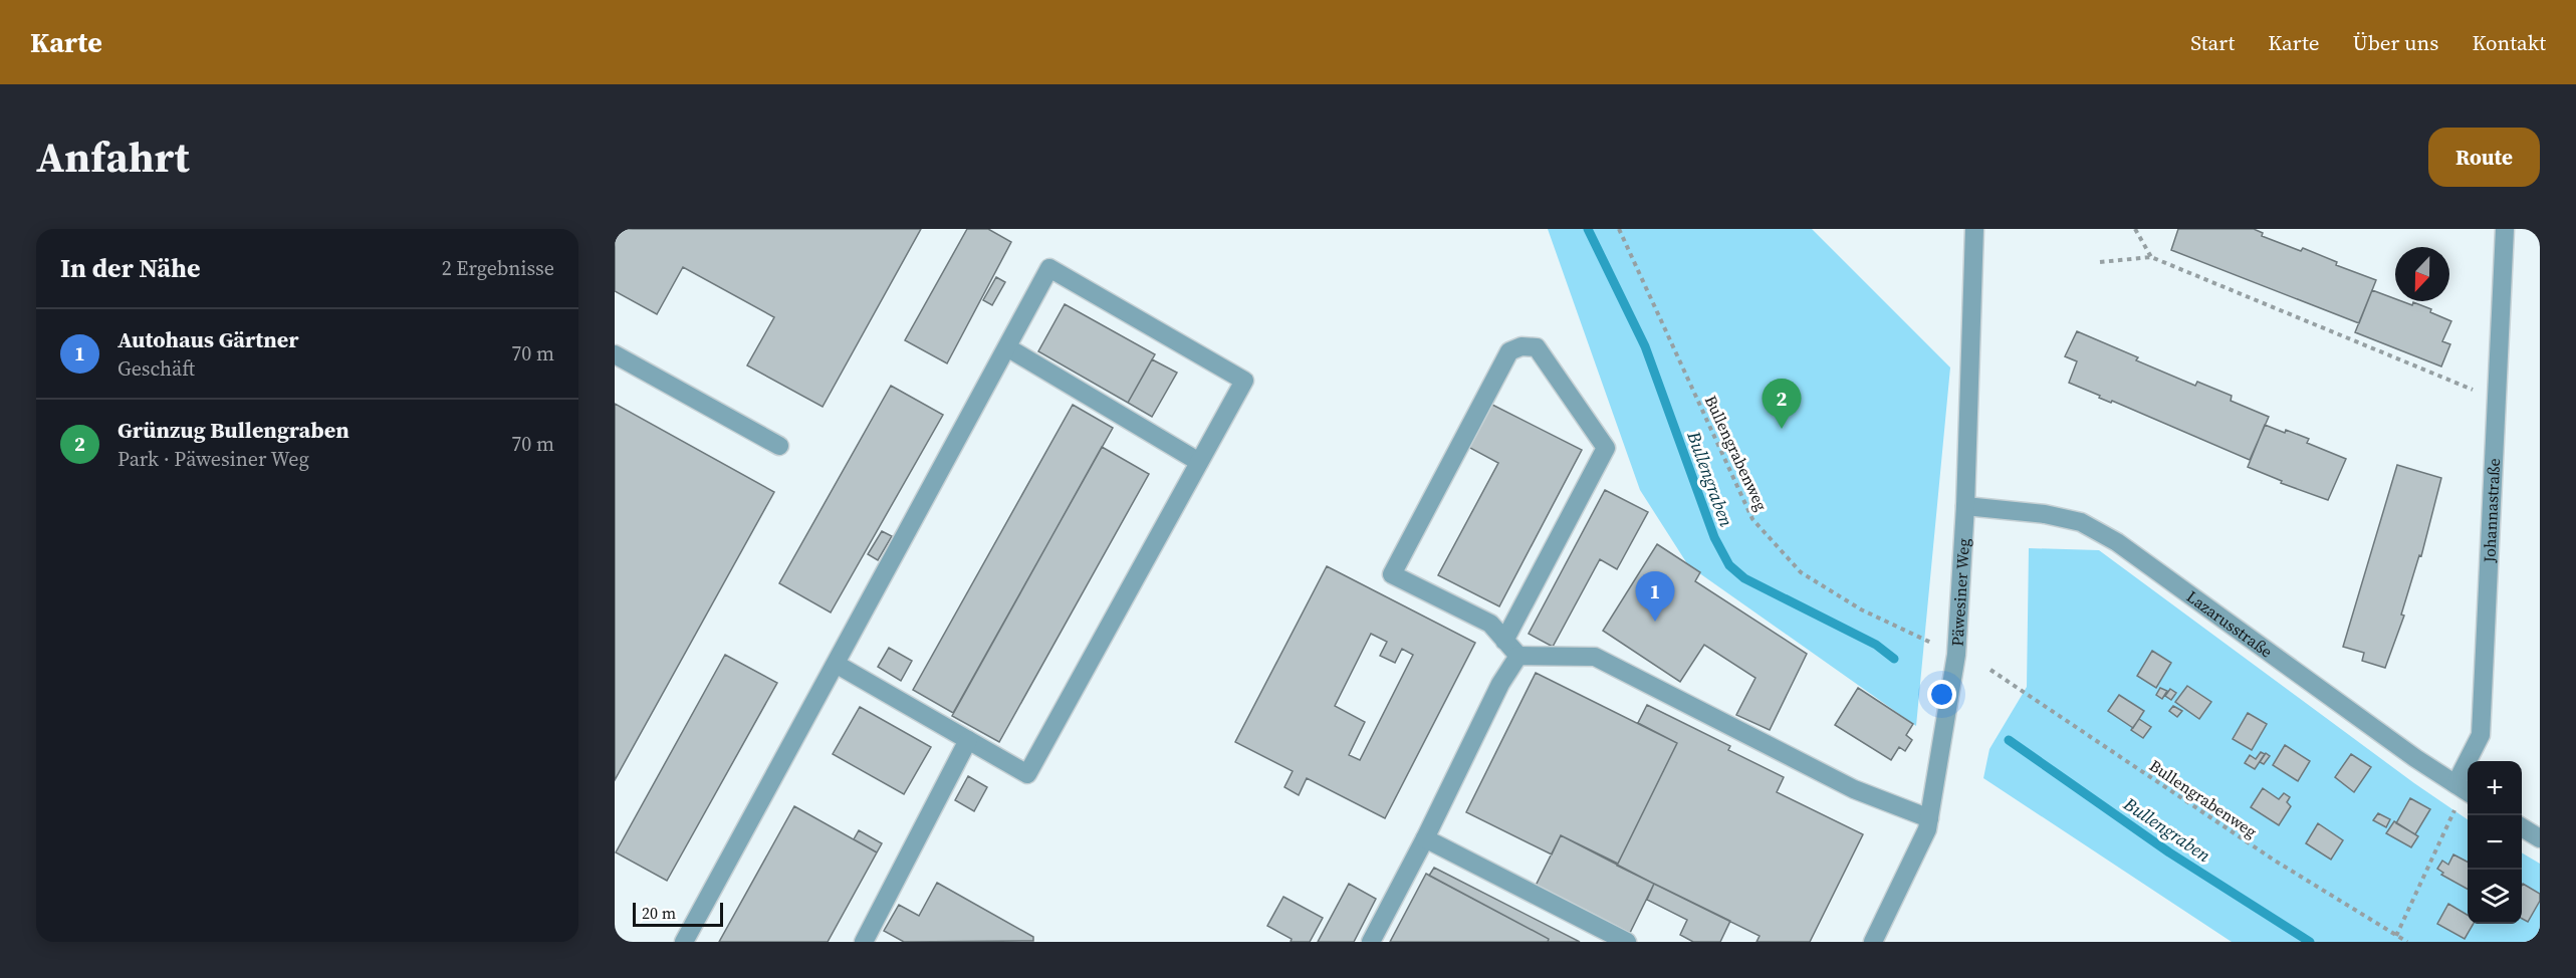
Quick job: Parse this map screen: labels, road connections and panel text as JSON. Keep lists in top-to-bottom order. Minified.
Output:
{"streets":{"street":["Johannastraße","Päwesiner Weg","Lazarusstraße"],"path":["Bullengrabenweg"]},"crossings":[["Johannastraße","Lazarusstraße"],["Päwesiner Weg","Lazarusstraße"]],"water":["Bullengraben"],"scale_bar":"20 m","north":"bottom","page":{"header":"Karte","nav":["Start","Karte","Über uns","Kontakt"],"title":"Anfahrt","buttons":"Route","heading":["In der Nähe","2 Ergebnisse"],"list":[{"mark":"1","name":"Autohaus Gärtner","note":"Geschäft","value":"70 m"},{"mark":"2","name":"Grünzug Bullengraben","note":"Park · Päwesiner Weg","value":"70 m"}],"pins":["2","1"],"map_buttons":["+","−"],"scale":"20 m"}}
